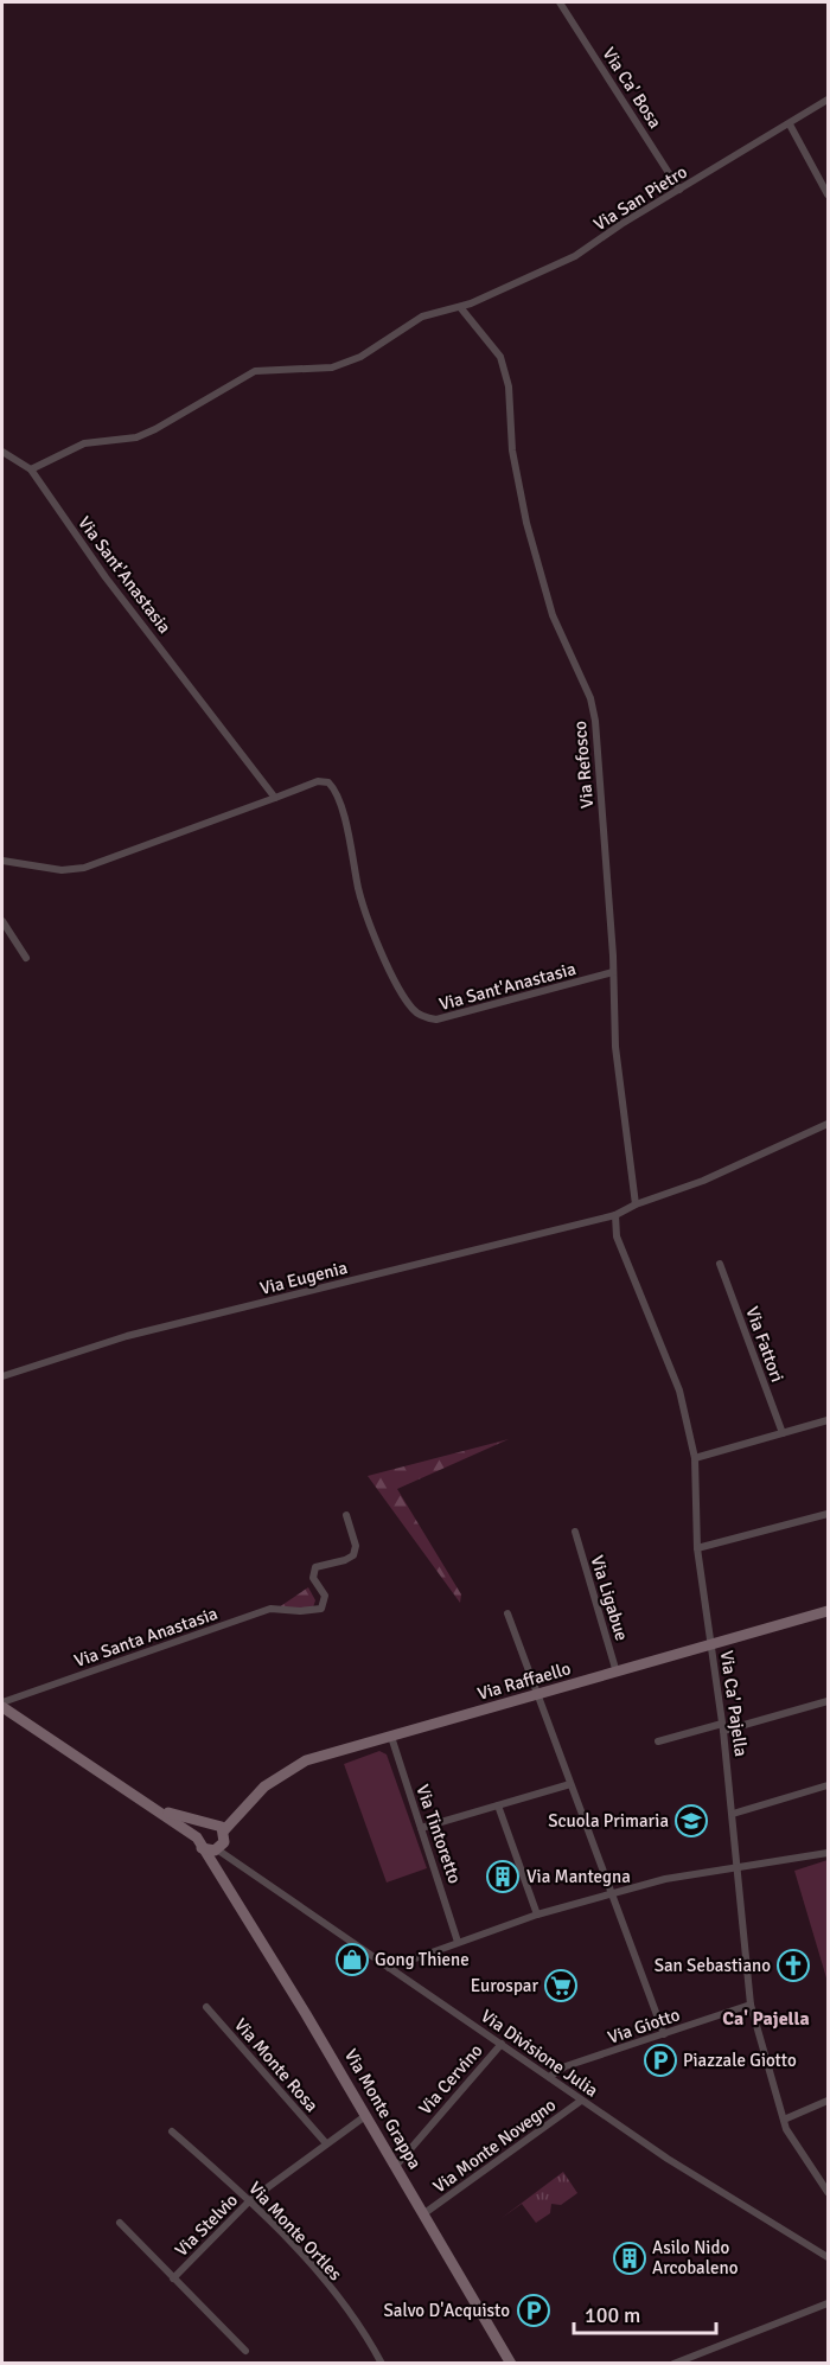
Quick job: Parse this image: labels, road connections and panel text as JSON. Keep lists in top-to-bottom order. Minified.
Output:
{"streets":{"main road":["Via Raffaello","Via Monte Grappa"],"street":["Via Ca' Bosa","Via San Pietro","Via Sant'Anastasia","Via Refosco","Via Eugenia","Via Fattori","Via Ligabue","Via Santa Anastasia","Via Ca' Pajella","Via Tintoretto","Via Giotto","Via Divisione Julia","Via Monte Rosa","Via Cervino","Via Monte Novegno","Via Stelvio","Via Monte Ortles"]},"crossings":[["Via Ca' Bosa","Via San Pietro"],["Via San Pietro","Via Refosco"],["Via Sant'Anastasia","Via Refosco"],["Via Eugenia","Via Ca' Pajella"],["Via Ligabue","Via Raffaello"],["Via Raffaello","Via Ca' Pajella"],["Via Raffaello","Via Tintoretto"],["Via Raffaello","Via Monte Grappa"],["Via Ca' Pajella","Via Giotto"],["Via Giotto","Via Divisione Julia"],["Via Divisione Julia","Via Cervino"],["Via Divisione Julia","Via Monte Grappa"],["Via Divisione Julia","Via Monte Novegno"],["Via Monte Rosa","Via Stelvio"],["Via Cervino","Via Monte Grappa"],["Via Monte Grappa","Via Monte Novegno"],["Via Monte Grappa","Via Stelvio"],["Via Stelvio","Via Monte Ortles"]],"districts":["Ca' Pajella"],"places":{"school or university":["Scuola Primaria"],"building":["Via Mantegna","Asilo Nido Arcobaleno"],"shop":["Gong Thiene"],"church":["San Sebastiano"],"supermarket":["Eurospar"],"parking":["Piazzale Giotto","Salvo D'Acquisto"]},"scale_bar":"100 m"}
